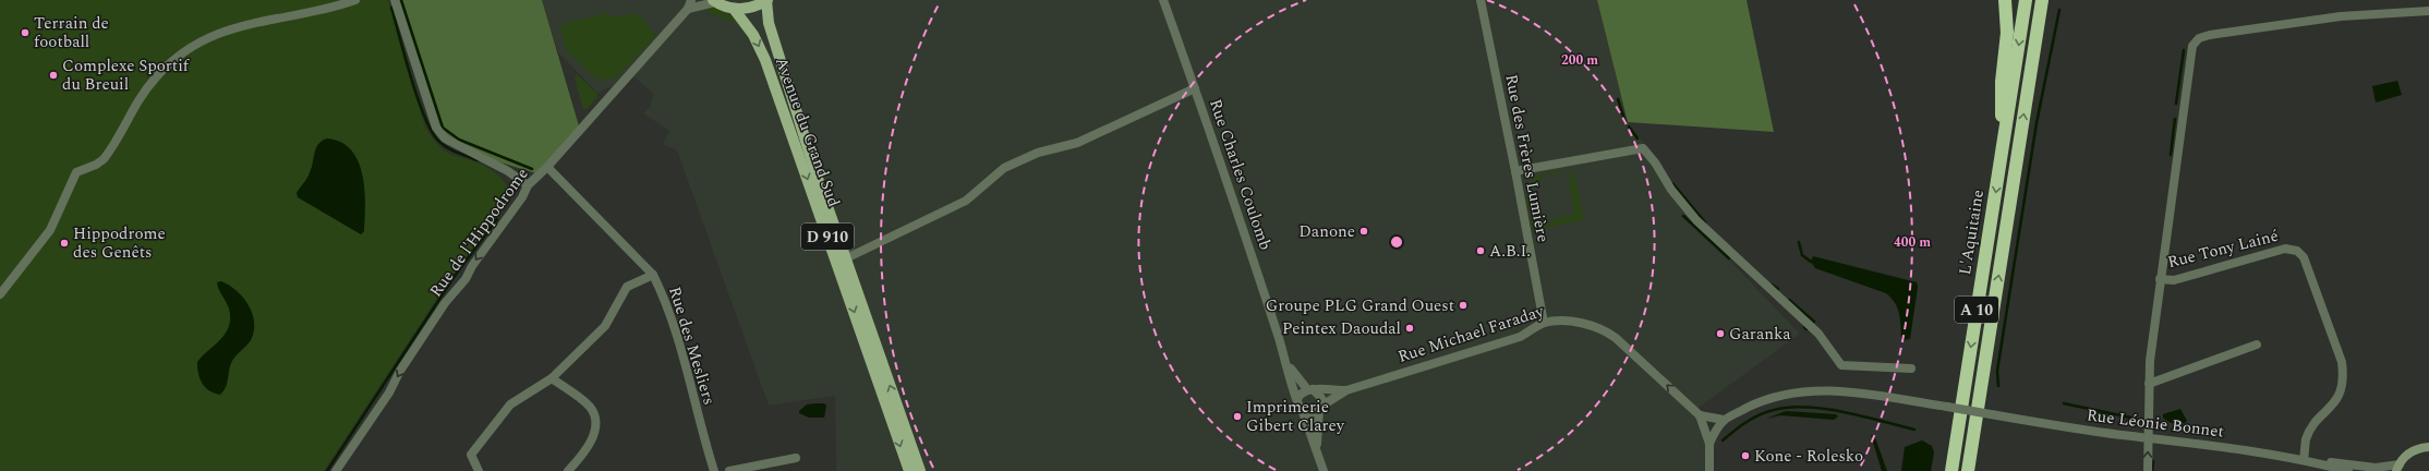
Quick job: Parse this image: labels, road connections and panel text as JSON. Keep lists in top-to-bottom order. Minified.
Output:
{"streets":{"highway":["L'Aquitaine","A 10"],"main road":["Avenue du Grand Sud","D 910"],"street":["Rue des Frères Lumière","Rue Charles Coulomb","Rue de l'Hippodrome","Rue Tony Lainé","Rue Michael Faraday","Rue des Mesliers","Rue Léonie Bonnet"]},"crossings":[["Rue des Frères Lumière","Rue Michael Faraday"],["Rue Charles Coulomb","Rue Michael Faraday"],["Rue de l'Hippodrome","Rue des Mesliers"],["Rue Tony Lainé","Rue Léonie Bonnet"]],"one_way":["Rue de l'Hippodrome"],"places":["Terrain de football","Complexe Sportif du Breuil","Danone","Hippodrome des Genêts","A.B.I.","Groupe PLG Grand Ouest","Peintex Daoudal","Garanka","Imprimerie Gibert Clarey","Kone - Rolesko"],"rings":["200 m","400 m"]}
